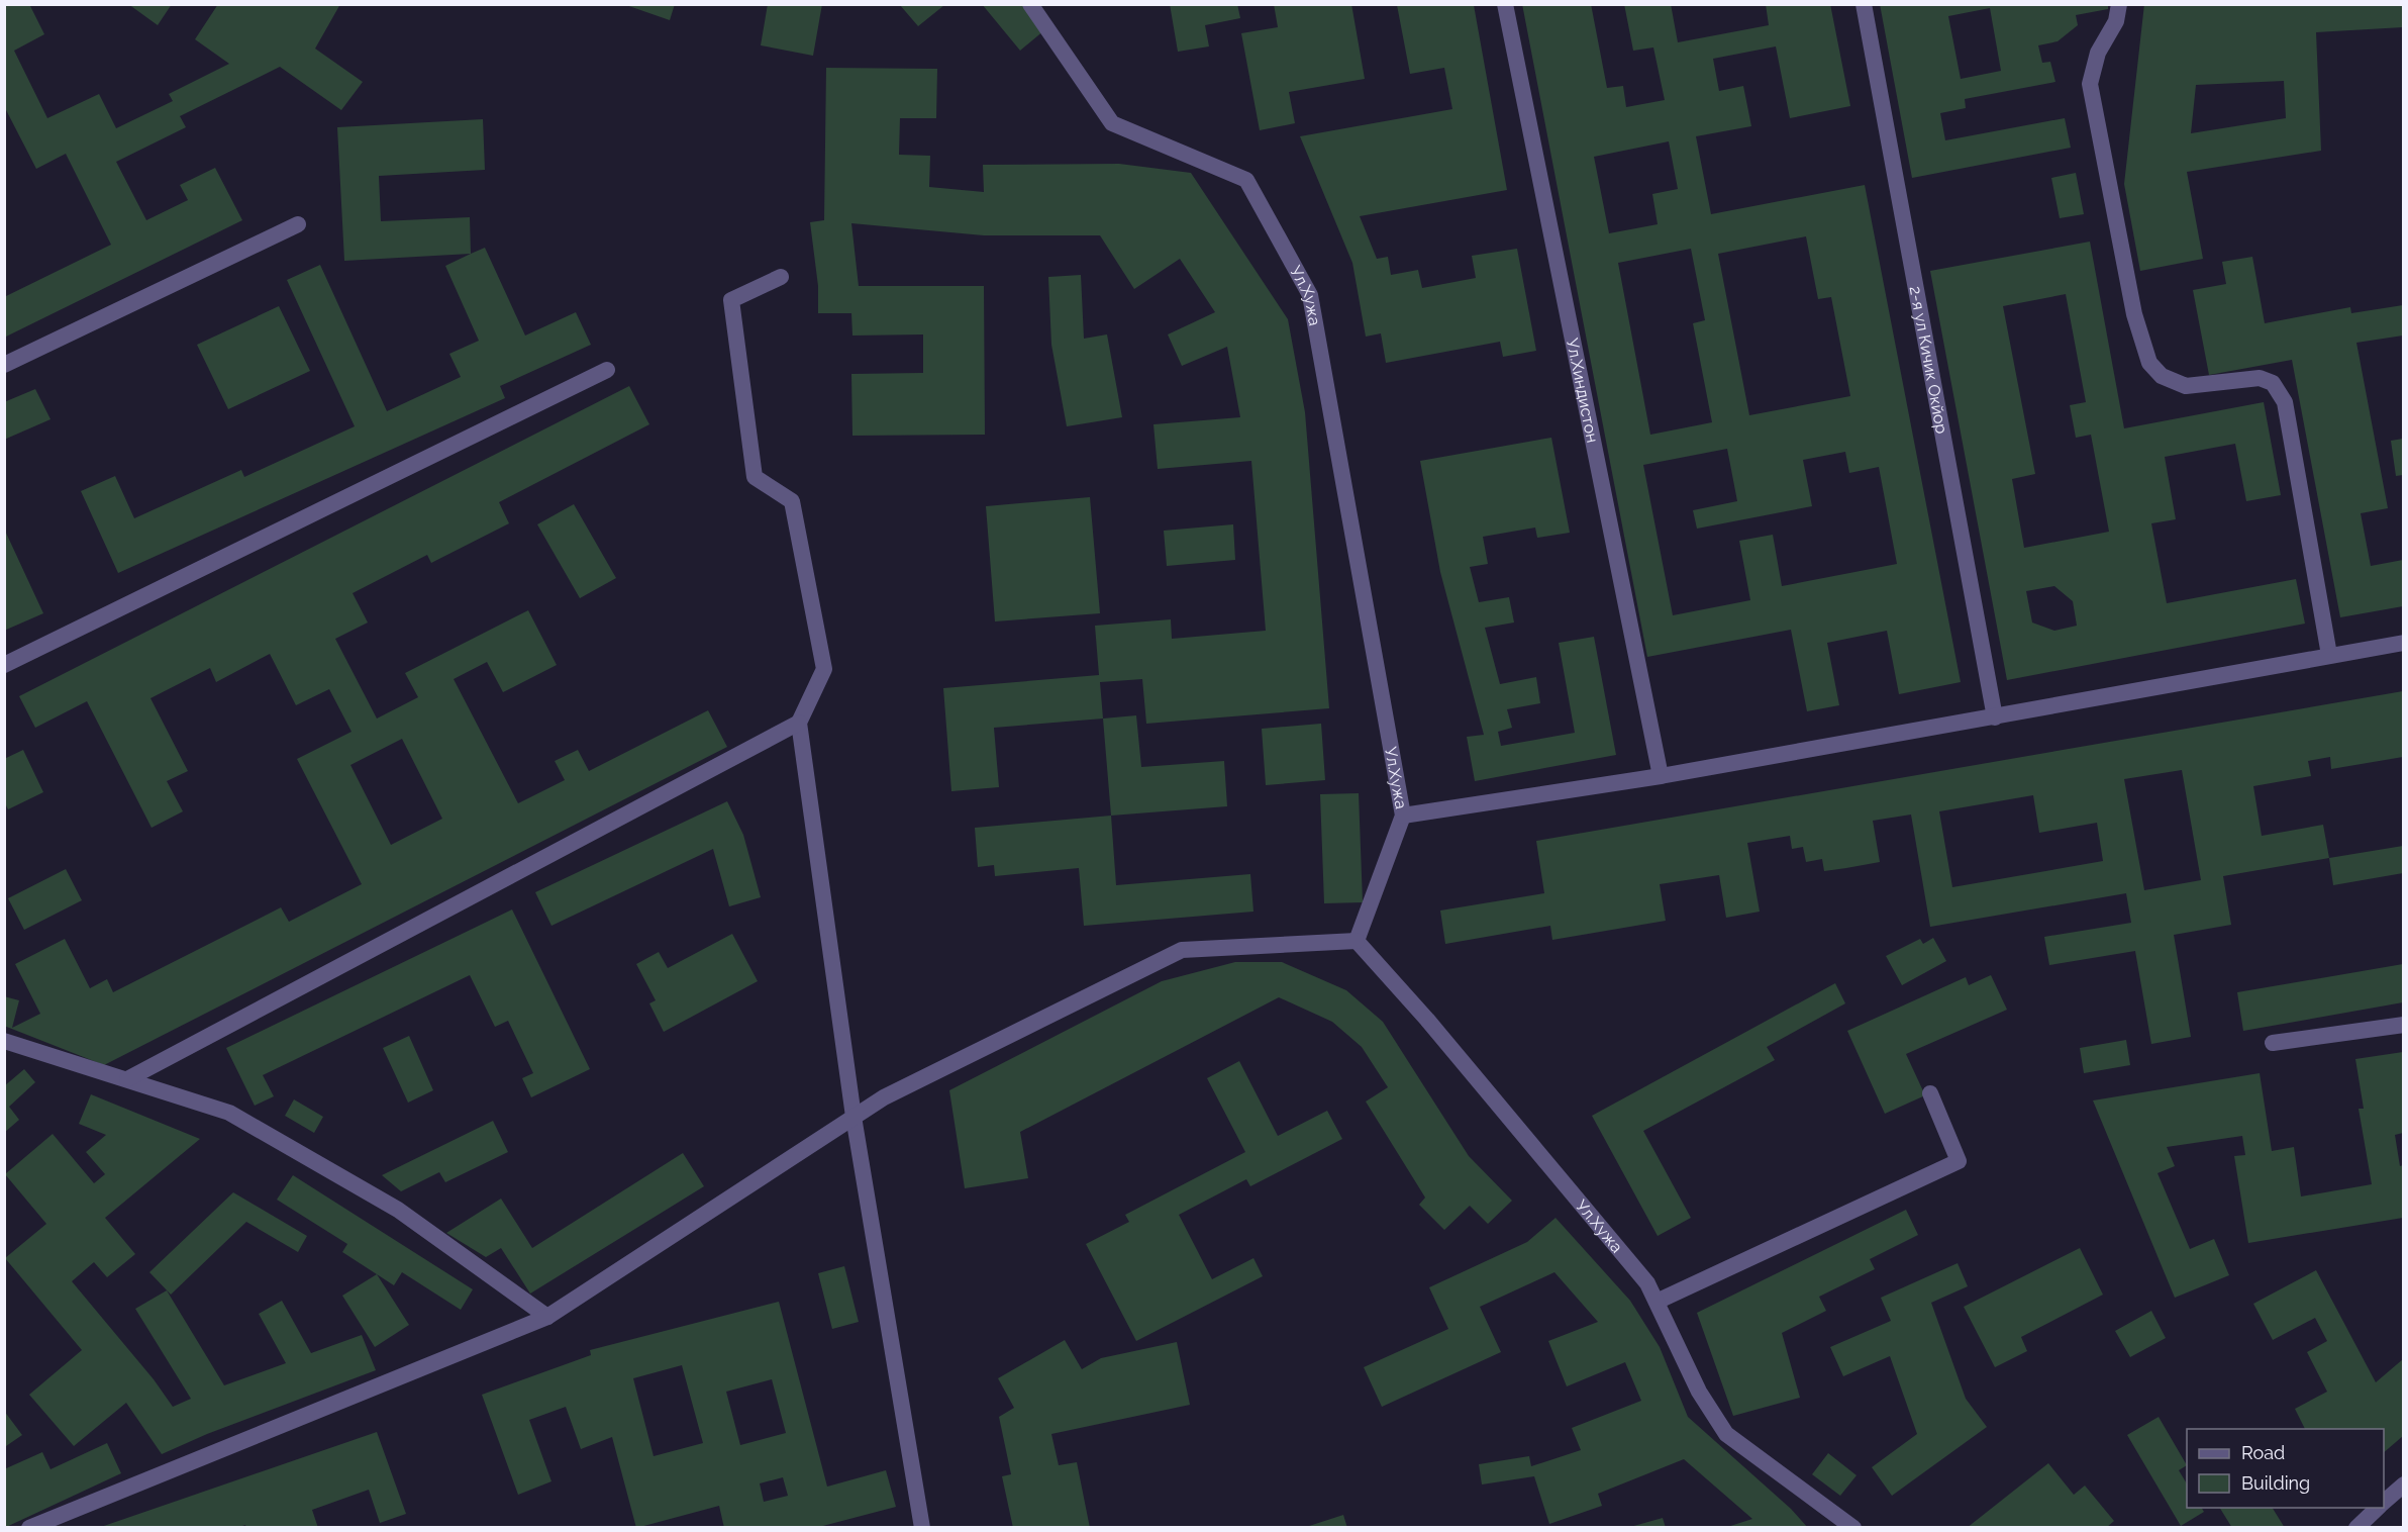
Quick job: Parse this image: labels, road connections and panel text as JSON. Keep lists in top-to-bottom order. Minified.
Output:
{"streets":{"street":["Ул.Хужа","2-я ул Кичик Окйор","Ул.Хиндистон"]},"legend":["Road","Building"]}
